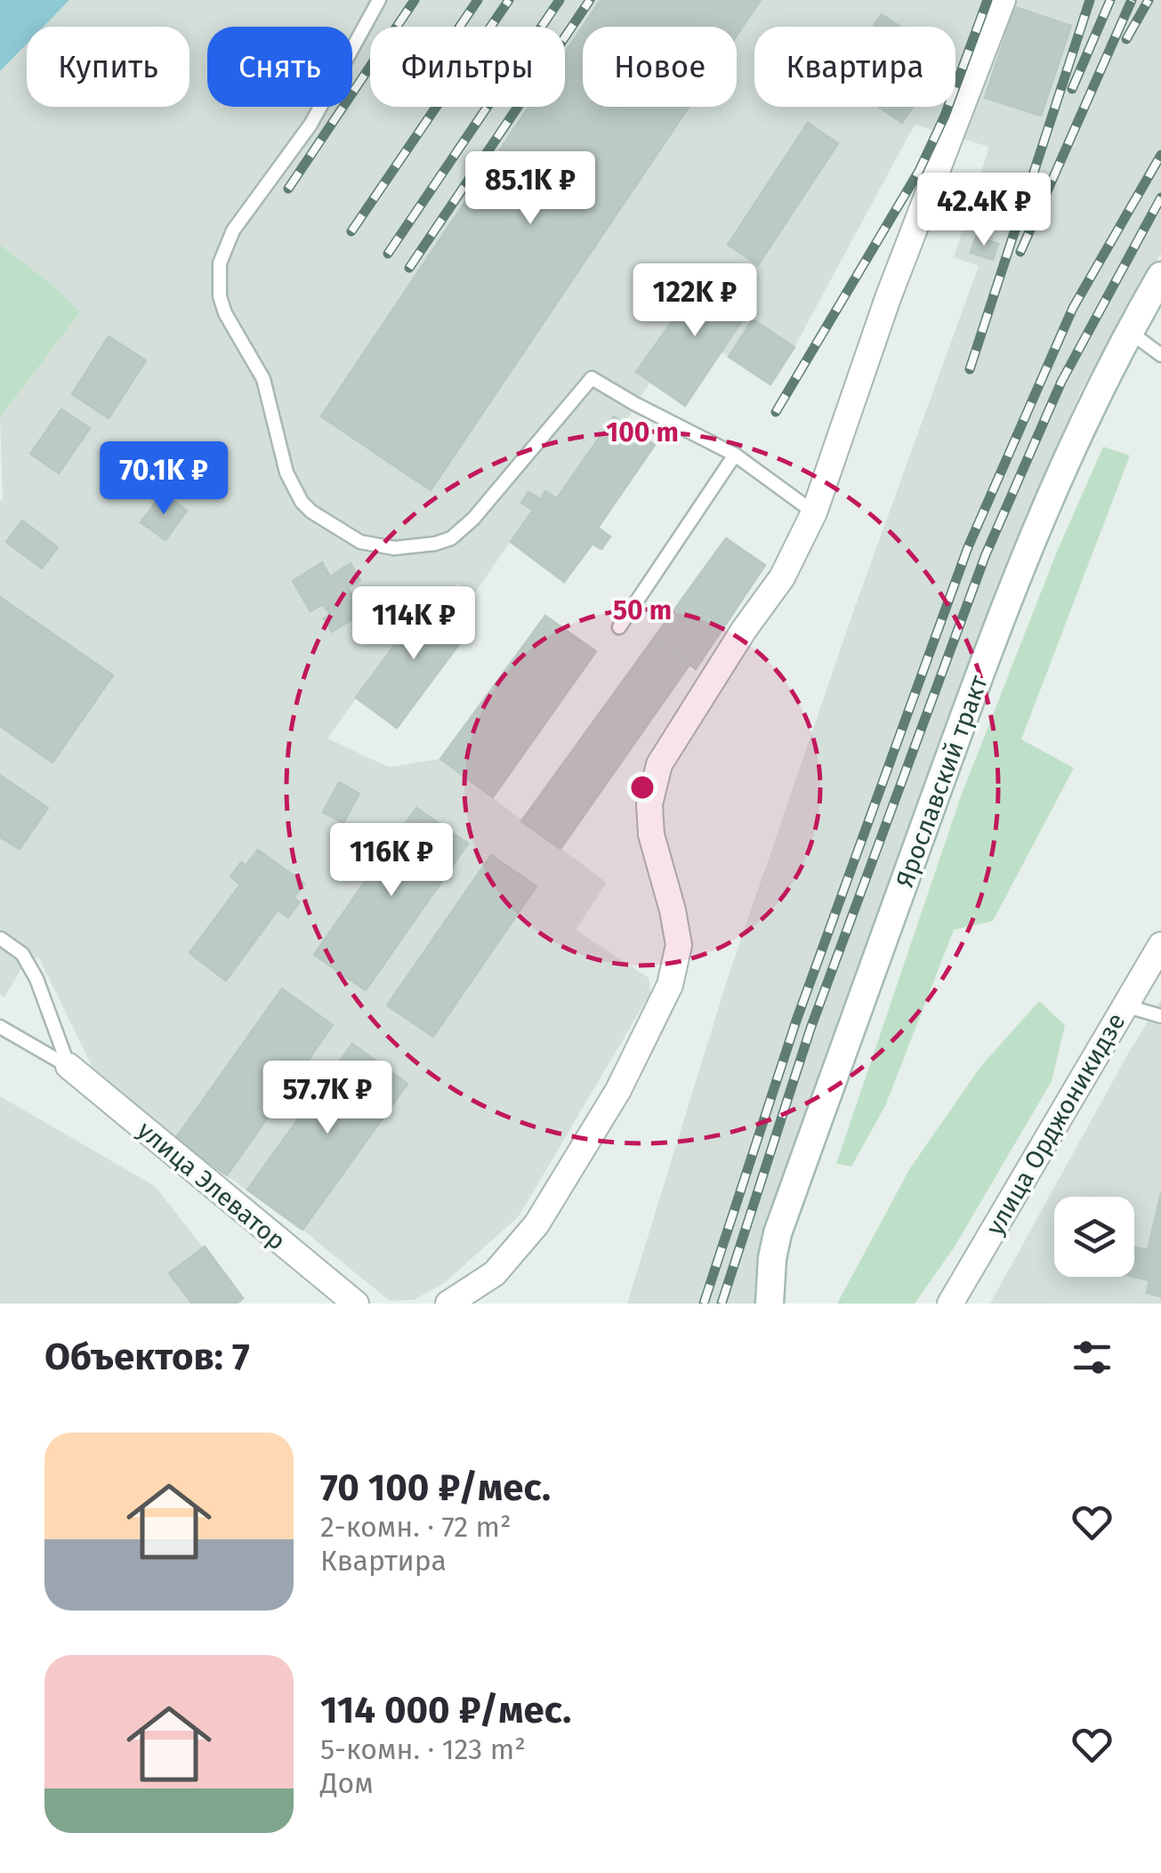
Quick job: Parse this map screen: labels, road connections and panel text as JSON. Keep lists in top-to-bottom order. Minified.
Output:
{"streets":{"street":["Ярославский тракт","улица Орджоникидзе","улица Элеватор"]},"page":{"chip":["Купить","Снять","Фильтры","Новое","Квартира"],"price":["85.1K ₽","42.4K ₽","122K ₽","70.1K ₽","114K ₽","116K ₽","57.7K ₽"],"heading":"Объектов: 7","list":[{"name":"70 100 ₽/мес.","note":"2-комн. · 72 m² · Квартира"},{"name":"114 000 ₽/мес.","note":"5-комн. · 123 m² · Дом"}]},"rings":["100 m","50 m"]}
